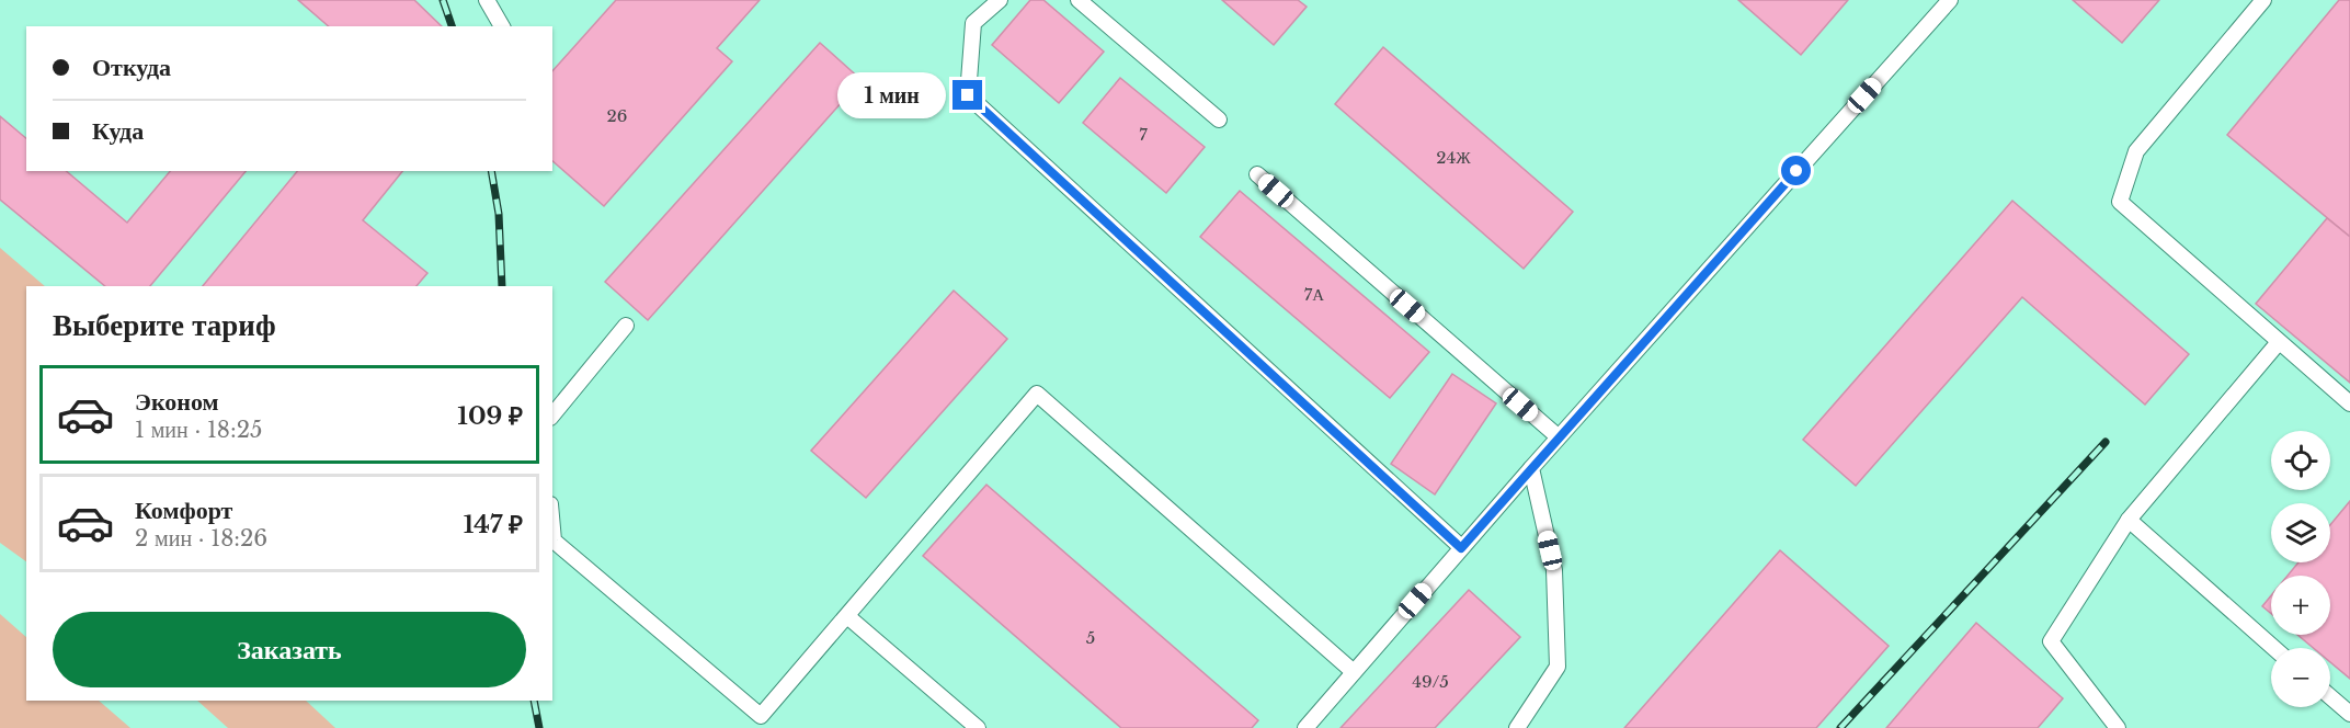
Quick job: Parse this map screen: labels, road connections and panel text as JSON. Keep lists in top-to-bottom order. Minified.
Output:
{"house_numbers":["26","7","24Ж","7А","5","49/5"],"page":{"banner":["Откуда","Куда"],"bubble":"1 мин","heading":"Выберите тариф","list":[{"name":"Эконом","note":"1 мин · 18:25","value":"109 ₽"},{"name":"Комфорт","note":"2 мин · 18:26","value":"147 ₽"}],"map_buttons":["+","−"],"buttons":"Заказать"}}
